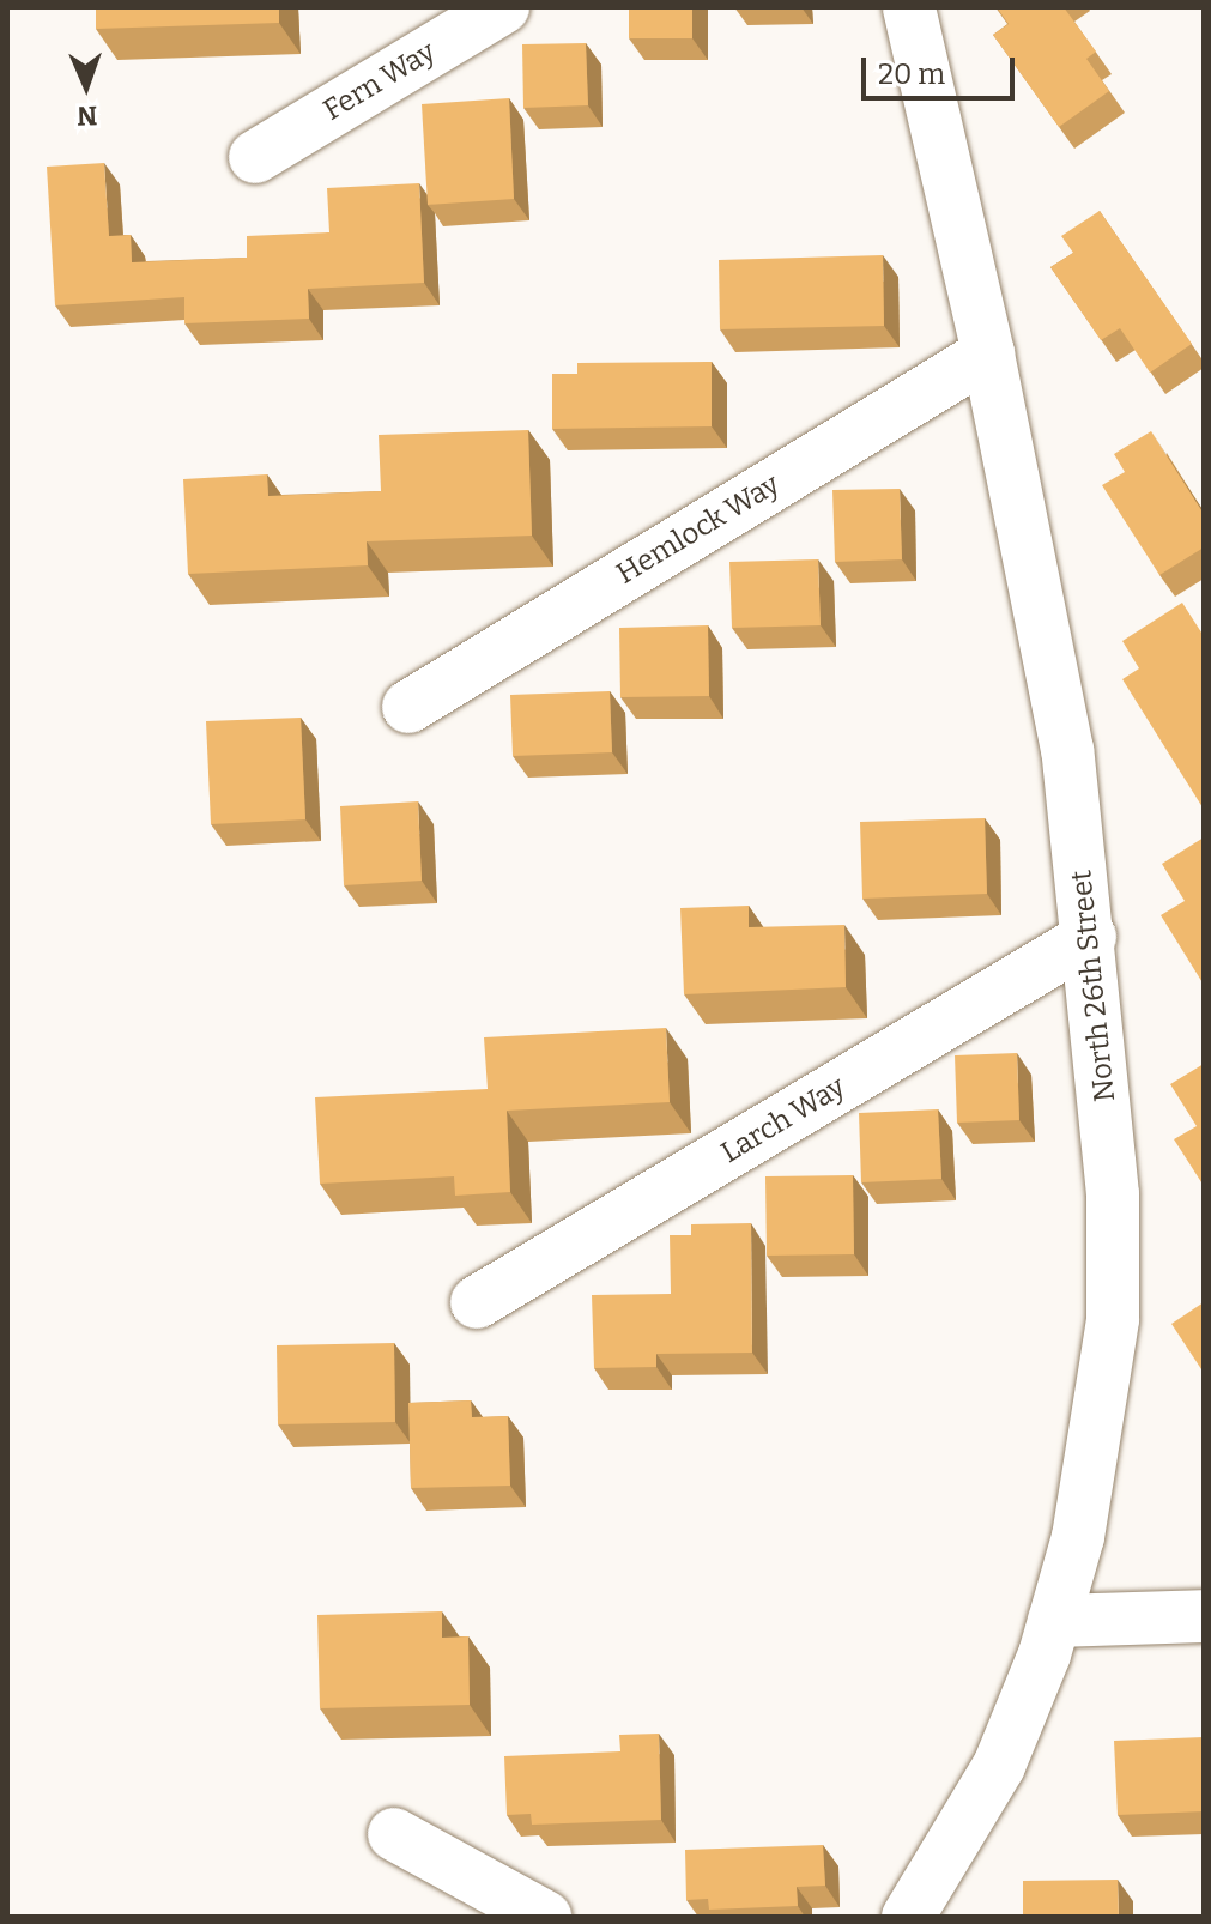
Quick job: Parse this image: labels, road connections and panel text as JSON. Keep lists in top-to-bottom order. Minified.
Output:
{"streets":{"street":["Fern Way","Hemlock Way","North 26th Street","Larch Way"]},"crossings":[["Hemlock Way","North 26th Street"],["North 26th Street","Larch Way"]],"scale_bar":"20 m","north":"bottom"}
